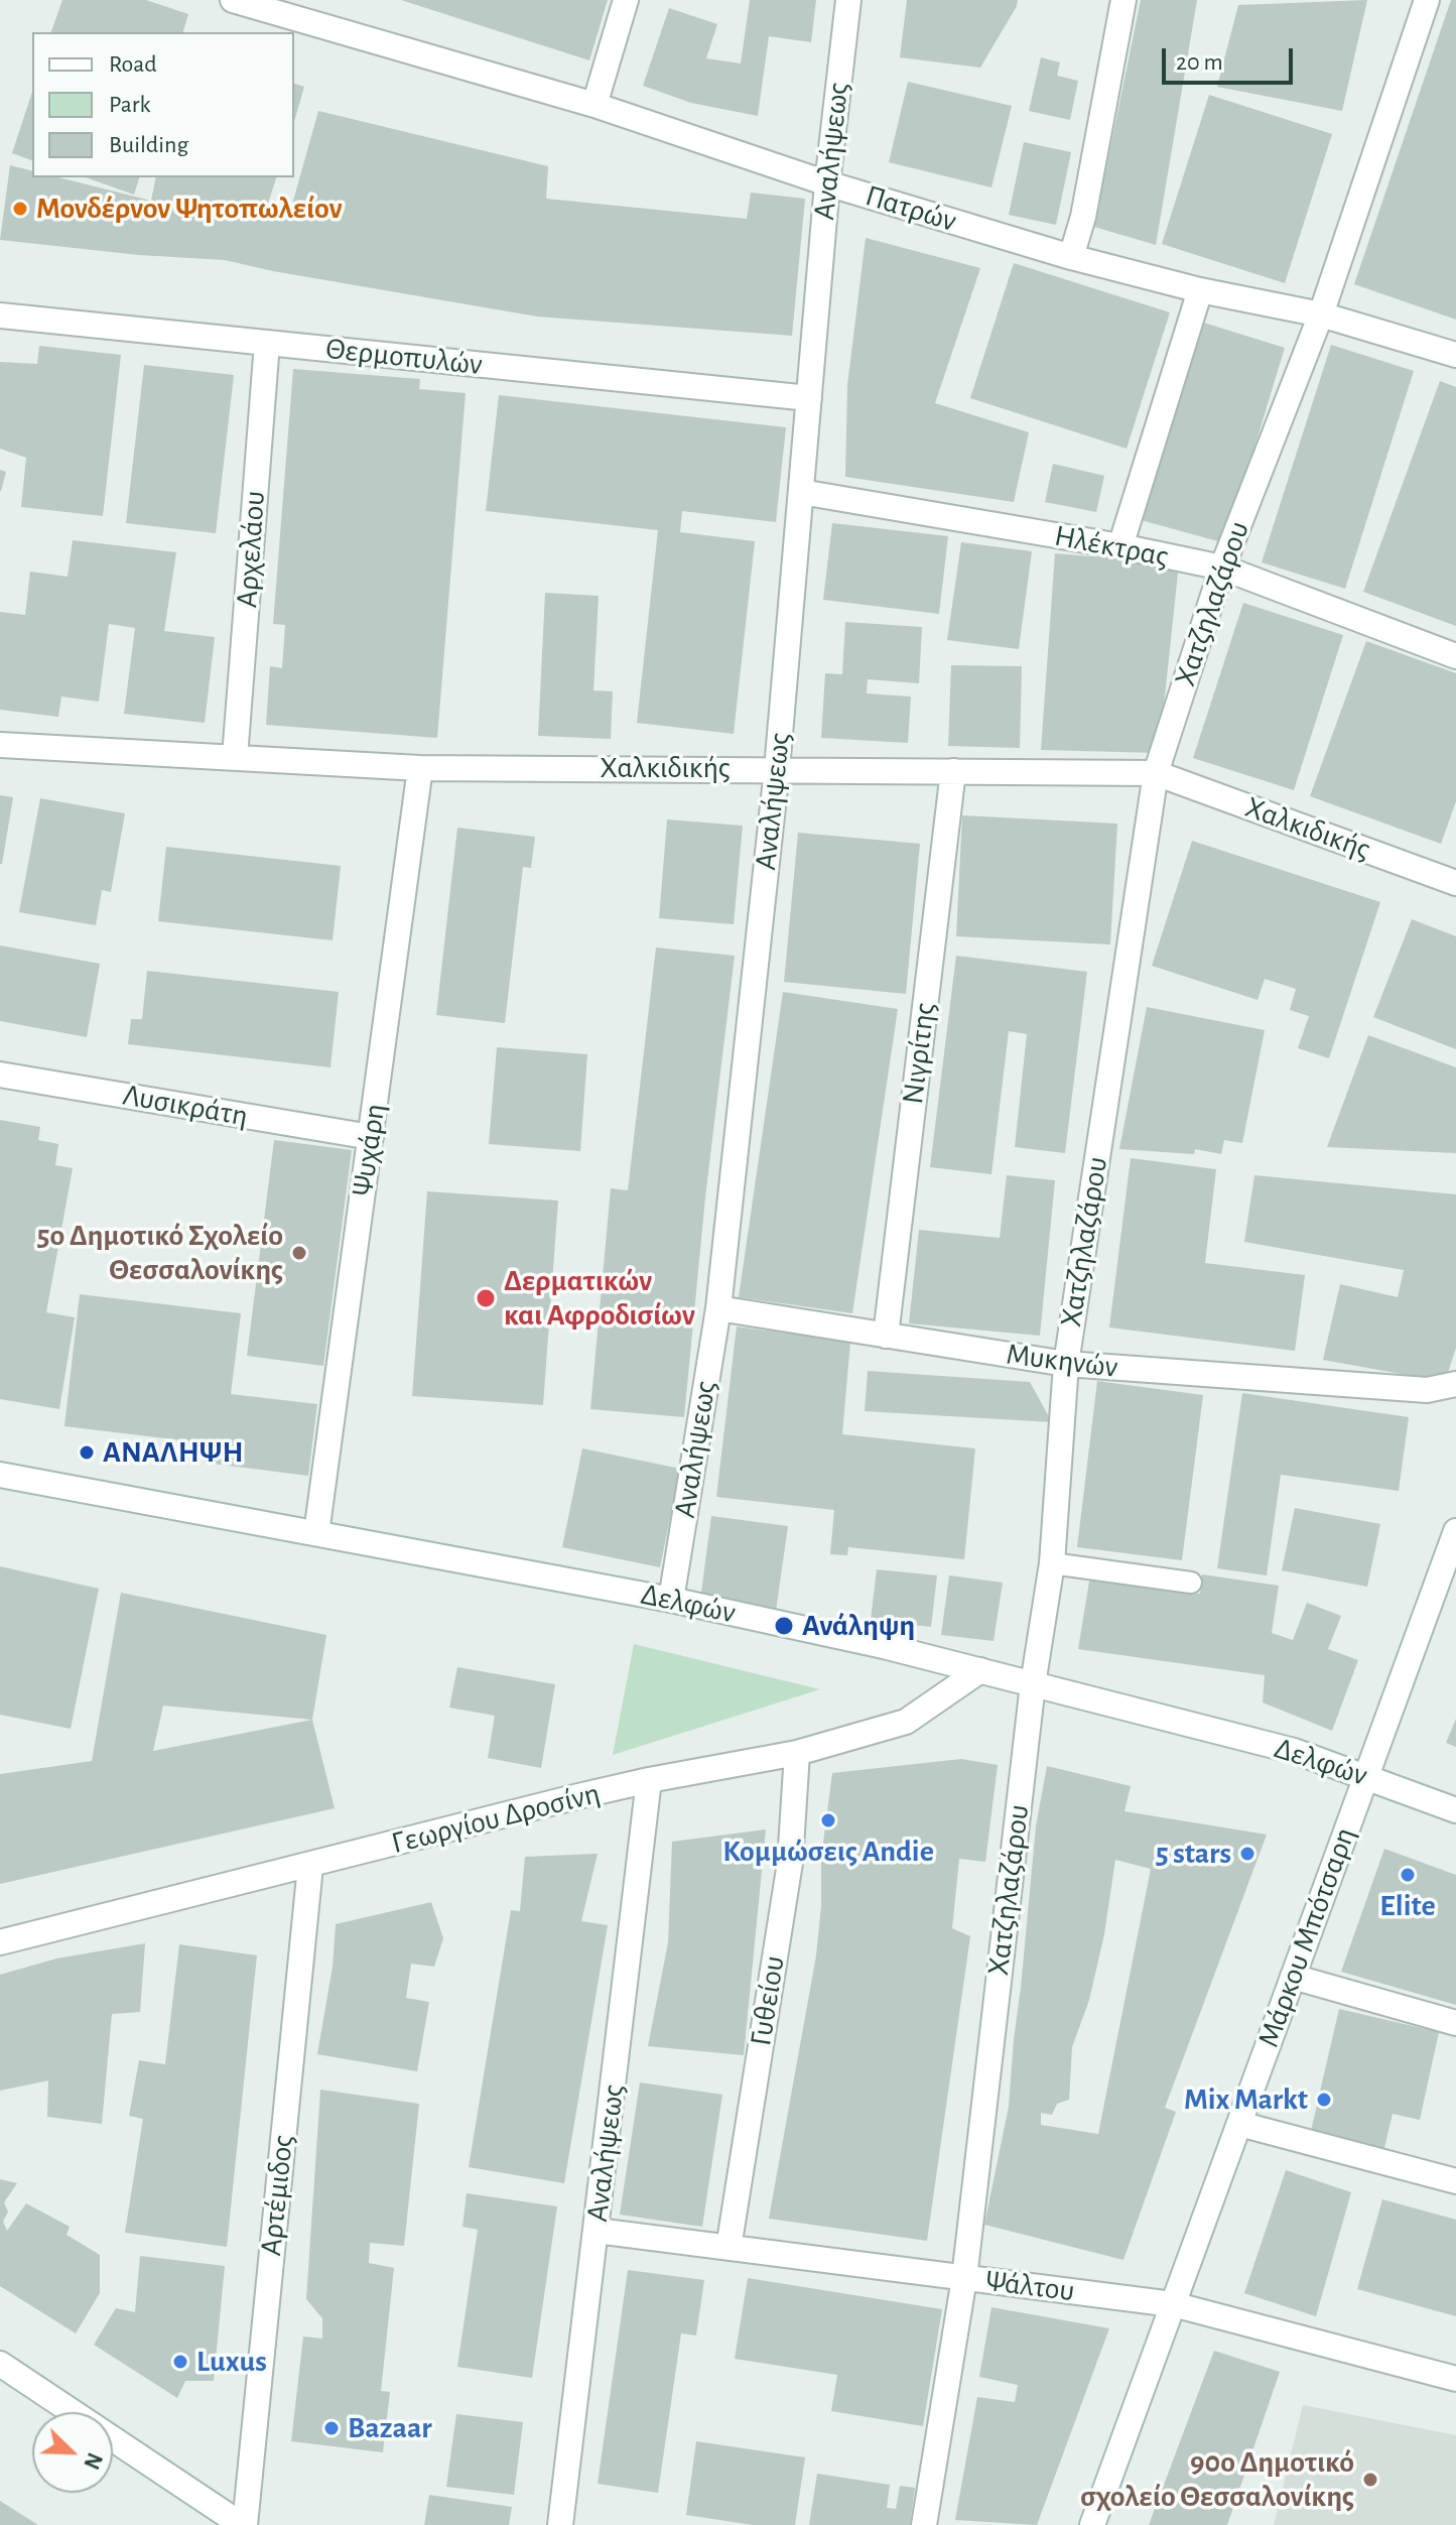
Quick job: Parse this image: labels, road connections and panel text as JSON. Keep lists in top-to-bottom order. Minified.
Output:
{"streets":{"street":["Αναλήψεως","Πατρών","Θερμοπυλών","Ηλέκτρας","Αρχελάου","Χατζηλαζάρου","Χαλκιδικής","Νιγρίτης","Λυσικράτη","Ψυχάρη","Μυκηνών","Δελφών","Γεωργίου Δροσίνη","Μάρκου Μπότσαρη","Γυθείου","Αρτέμιδος","Ψάλτου"]},"crossings":[["Αναλήψεως","Πατρών"],["Αναλήψεως","Θερμοπυλών"],["Αναλήψεως","Ηλέκτρας"],["Αναλήψεως","Χαλκιδικής"],["Αναλήψεως","Μυκηνών"],["Αναλήψεως","Δελφών"],["Αναλήψεως","Γεωργίου Δροσίνη"],["Αναλήψεως","Ψάλτου"],["Πατρών","Χατζηλαζάρου"],["Θερμοπυλών","Αρχελάου"],["Ηλέκτρας","Χατζηλαζάρου"],["Αρχελάου","Χαλκιδικής"],["Χατζηλαζάρου","Χαλκιδικής"],["Χατζηλαζάρου","Μυκηνών"],["Χατζηλαζάρου","Δελφών"],["Χατζηλαζάρου","Ψάλτου"],["Χαλκιδικής","Νιγρίτης"],["Χαλκιδικής","Ψυχάρη"],["Νιγρίτης","Μυκηνών"],["Λυσικράτη","Ψυχάρη"],["Ψυχάρη","Δελφών"],["Δελφών","Γεωργίου Δροσίνη"],["Δελφών","Μάρκου Μπότσαρη"],["Γεωργίου Δροσίνη","Γυθείου"],["Γεωργίου Δροσίνη","Αρτέμιδος"],["Μάρκου Μπότσαρη","Ψάλτου"],["Γυθείου","Ψάλτου"]],"places":["Μονδέρνον Ψητοπωλείον","5ο Δημοτικό Σχολείο Θεσσαλονίκης","Δερματικών και Αφροδισίων","ΑΝΑΛΗΨΗ","Ανάληψη","Κομμώσεις Andie","5 stars","Elite","Mix Markt","Luxus","Bazaar","90ο Δημοτικό σχολείο Θεσσαλονίκης"],"legend":["Road","Park","Building"],"scale_bar":"20 m","north":"bottom right"}
